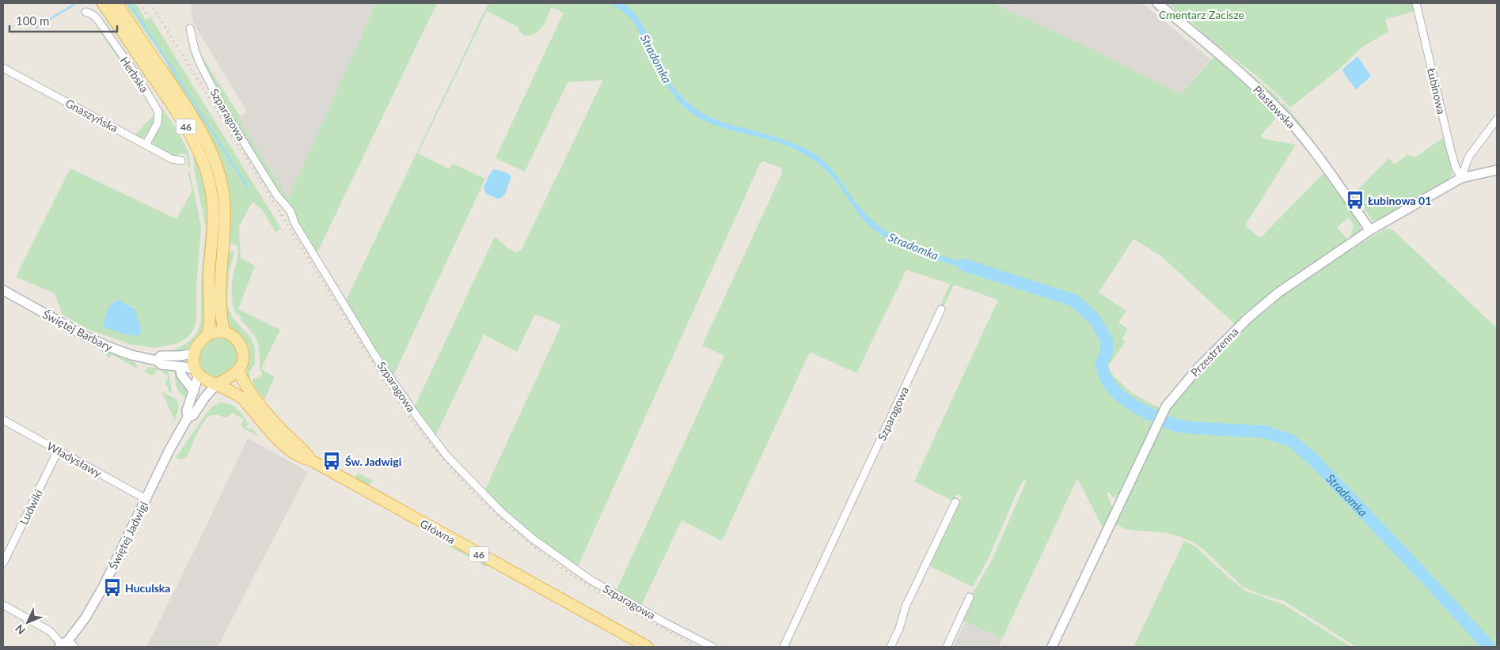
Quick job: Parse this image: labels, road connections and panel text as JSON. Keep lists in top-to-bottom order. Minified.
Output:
{"streets":{"main road":["46","Główna"],"street":["Herbska","Łubinowa","Piastowska","Szparagowa","Gnaszyńska","Świętej Barbary","Przestrzenna","Władysławy","Ludwiki","Świętej Jadwigi"]},"crossings":[["Herbska","Gnaszyńska"],["Łubinowa","Przestrzenna"],["Piastowska","Przestrzenna"],["46","Świętej Barbary"],["46","Główna"],["46","Świętej Jadwigi"],["Świętej Barbary","Główna"],["Świętej Barbary","Świętej Jadwigi"],["Władysławy","Ludwiki"],["Władysławy","Świętej Jadwigi"],["Główna","Świętej Jadwigi"]],"water":["Stradomka"],"parks":["Cmentarz Zacisze"],"places":{"bus stop":["Łubinowa 01","Św. Jadwigi","Huculska"]},"scale_bar":"100 m","north":"bottom left"}
